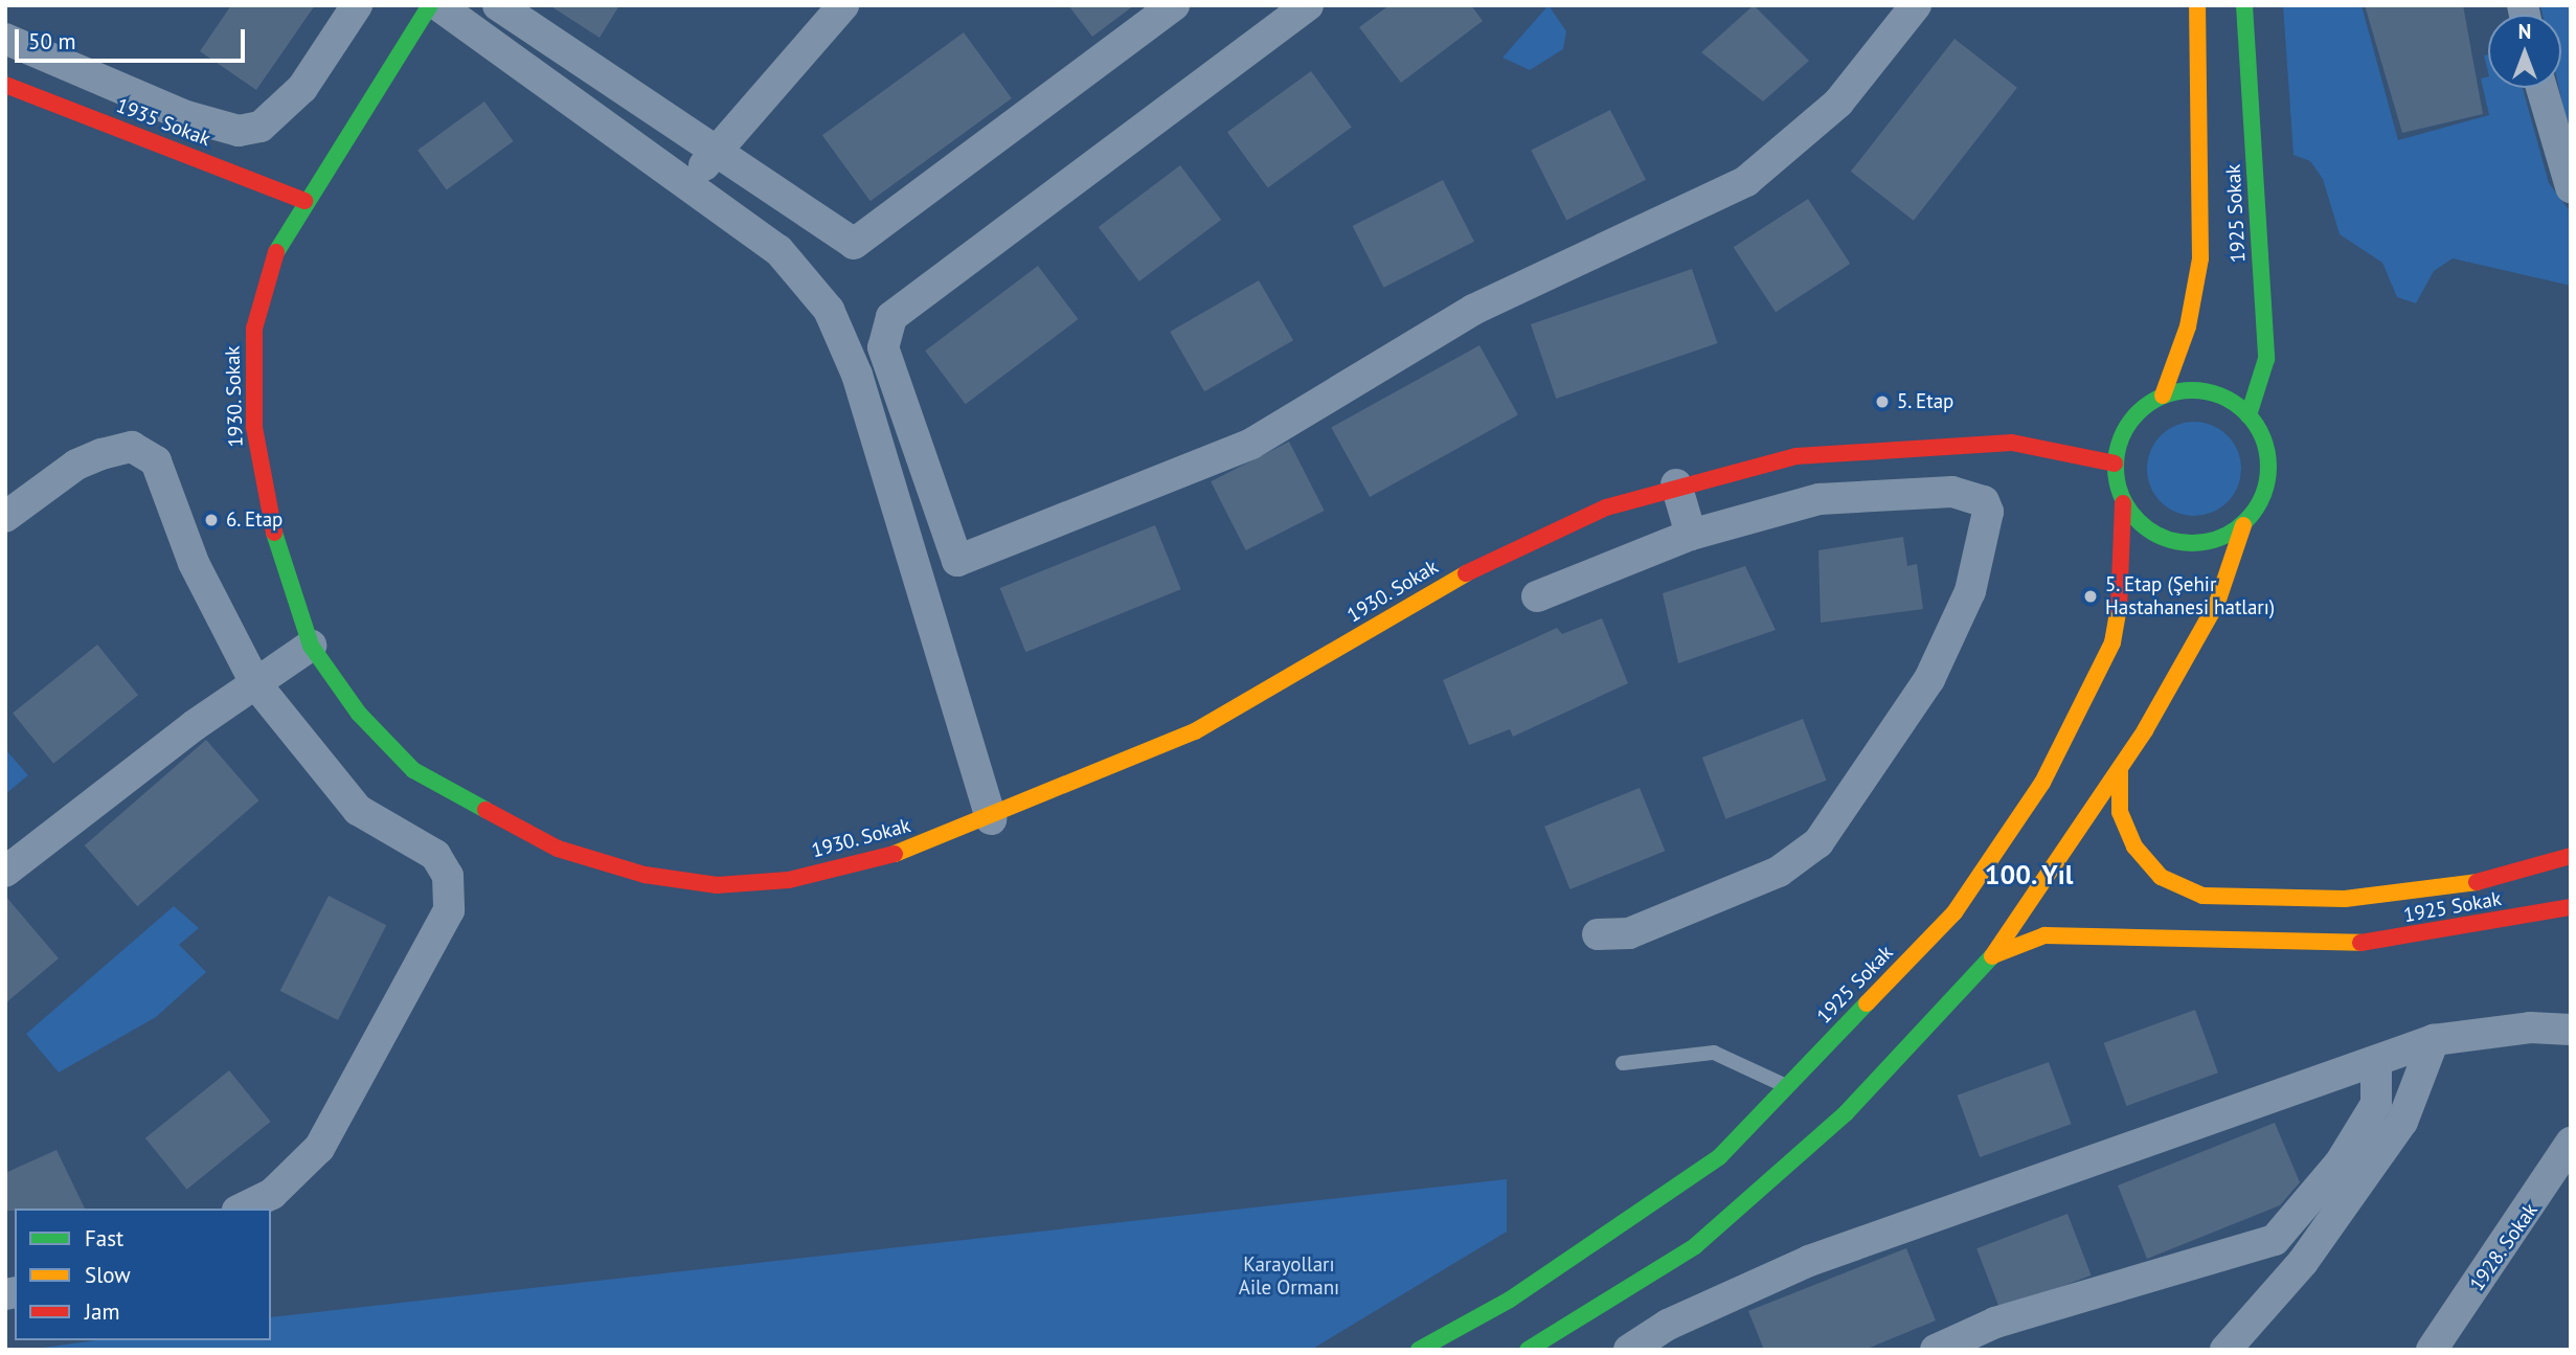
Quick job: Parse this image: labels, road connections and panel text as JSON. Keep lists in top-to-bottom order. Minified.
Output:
{"streets":{"main road":["1935 Sokak","1925 Sokak","1930. Sokak"],"street":["1928. Sokak"]},"crossings":[["1935 Sokak","1930. Sokak"],["1925 Sokak","1930. Sokak"]],"districts":["100. Yıl"],"parks":["Karayolları Aile Ormanı"],"places":["5. Etap","6. Etap","5. Etap (Şehir Hastahanesi hatları)"],"legend":["Fast","Slow","Jam"],"scale_bar":"50 m","north":"top"}
